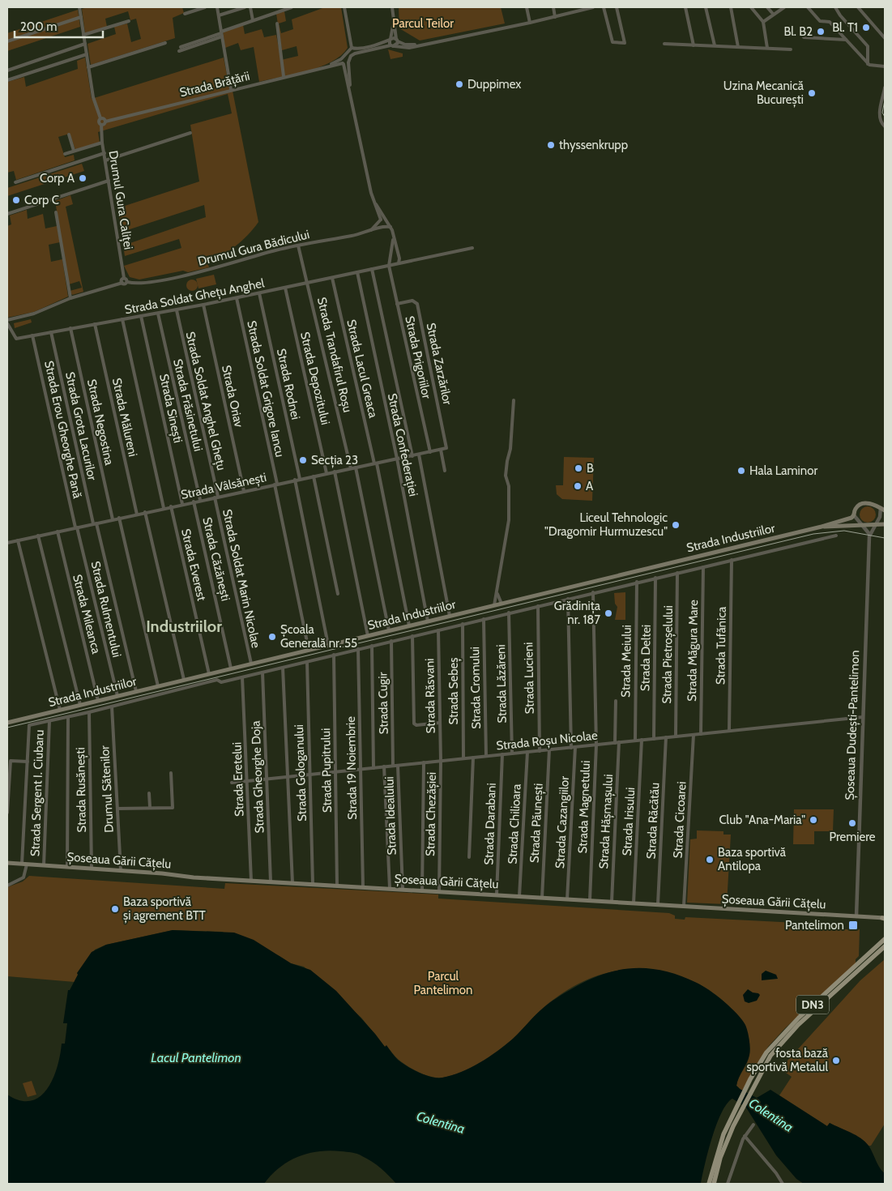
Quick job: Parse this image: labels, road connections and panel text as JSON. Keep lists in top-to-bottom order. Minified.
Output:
{"streets":{"main road":["Strada Industriilor","Șoseaua Gării Cățelu","DN3"],"street":["Strada Brățării","Drumul Gura Caliței","Drumul Gura Bădicului","Strada Soldat Ghețu Anghel","Strada Trandafirul Roșu","Strada Prigoriilor","Strada Zarzărilor","Strada Lacul Greaca","Strada Depozitului","Strada Rodnei","Strada Soldat Grigore Iancu","Strada Oriav","Strada Soldat Anghel Ghețu","Strada Frăsinetului","Strada Sinești","Strada Mălureni","Strada Negostina","Strada Grota Lacurilor","Strada Erou Gheorghe Pană","Strada Confederației","Strada Vâlsănești","Strada Căzănești","Strada Everest","Strada Soldat Marin Nicolae","Strada Rulmentului","Strada Mileanca","Strada Tufănica","Strada Măgura Mare","Strada Pietroșelului","Strada Deltei","Strada Meiului","Strada Lucieni","Strada Lăzăreni","Strada Cromului","Strada Sebeș","Strada Răsvani","Strada Cugir","Șoseaua Dudești-Pantelimon","Strada Roșu Nicolae","Strada 19 Noiembrie","Strada Pupitrului","Strada Gologanului","Strada Gheorghe Doja","Strada Eretelui","Drumul Sătenilor","Strada Rusănești","Strada Sergent I. Ciubaru","Strada Magnetului","Strada Chezășiei","Strada Idealului","Strada Cicoarei","Strada Răcătău","Strada Hășmașului","Strada Irisului","Strada Cazangiilor","Strada Păunești","Strada Darabani","Strada Chilioara"]},"crossings":[["Drumul Gura Bădicului","Strada Trandafirul Roșu"],["Strada Soldat Ghețu Anghel","Strada Trandafirul Roșu"],["Strada Soldat Ghețu Anghel","Strada Prigoriilor"],["Strada Soldat Ghețu Anghel","Strada Lacul Greaca"],["Strada Soldat Ghețu Anghel","Strada Depozitului"],["Strada Soldat Ghețu Anghel","Strada Rodnei"],["Strada Soldat Ghețu Anghel","Strada Soldat Grigore Iancu"],["Strada Soldat Ghețu Anghel","Strada Oriav"],["Strada Soldat Ghețu Anghel","Strada Soldat Anghel Ghețu"],["Strada Soldat Ghețu Anghel","Strada Frăsinetului"],["Strada Soldat Ghețu Anghel","Strada Sinești"],["Strada Soldat Ghețu Anghel","Strada Mălureni"],["Strada Soldat Ghețu Anghel","Strada Negostina"],["Strada Soldat Ghețu Anghel","Strada Grota Lacurilor"],["Strada Soldat Ghețu Anghel","Strada Erou Gheorghe Pană"],["Strada Soldat Ghețu Anghel","Strada Confederației"],["Strada Trandafirul Roșu","Strada Vâlsănești"],["Strada Prigoriilor","Strada Zarzărilor"],["Strada Prigoriilor","Strada Vâlsănești"],["Strada Zarzărilor","Strada Vâlsănești"],["Strada Lacul Greaca","Strada Vâlsănești"],["Strada Lacul Greaca","Strada Industriilor"],["Strada Depozitului","Strada Vâlsănești"],["Strada Rodnei","Strada Vâlsănești"],["Strada Soldat Grigore Iancu","Strada Vâlsănești"],["Strada Soldat Grigore Iancu","Strada Industriilor"],["Strada Oriav","Strada Vâlsănești"],["Strada Soldat Anghel Ghețu","Strada Vâlsănești"],["Strada Soldat Anghel Ghețu","Strada Soldat Marin Nicolae"],["Strada Frăsinetului","Strada Vâlsănești"],["Strada Sinești","Strada Vâlsănești"],["Strada Mălureni","Strada Vâlsănești"],["Strada Negostina","Strada Vâlsănești"],["Strada Grota Lacurilor","Strada Vâlsănești"],["Strada Grota Lacurilor","Strada Industriilor"],["Strada Erou Gheorghe Pană","Strada Vâlsănești"],["Strada Erou Gheorghe Pană","Strada Rulmentului"],["Strada Confederației","Strada Vâlsănești"],["Strada Confederației","Strada Industriilor"],["Strada Vâlsănești","Strada Căzănești"],["Strada Vâlsănești","Strada Everest"],["Strada Vâlsănești","Strada Soldat Marin Nicolae"],["Strada Vâlsănești","Strada Rulmentului"],["Strada Vâlsănești","Strada Mileanca"],["Strada Industriilor","Strada Căzănești"],["Strada Industriilor","Strada Everest"],["Strada Industriilor","Strada Soldat Marin Nicolae"],["Strada Industriilor","Strada Rulmentului"],["Strada Industriilor","Strada Mileanca"],["Strada Tufănica","Strada Roșu Nicolae"],["Strada Măgura Mare","Strada Roșu Nicolae"],["Strada Pietroșelului","Strada Roșu Nicolae"],["Strada Deltei","Strada Roșu Nicolae"],["Strada Meiului","Strada Roșu Nicolae"],["Strada Lucieni","Strada Roșu Nicolae"],["Strada Lăzăreni","Strada Roșu Nicolae"],["Strada Cromului","Strada Roșu Nicolae"],["Strada Sebeș","Strada Roșu Nicolae"],["Strada Răsvani","Strada Roșu Nicolae"],["Strada Răsvani","Strada Chezășiei"],["Strada Cugir","Strada Roșu Nicolae"],["Șoseaua Dudești-Pantelimon","Strada Roșu Nicolae"],["Șoseaua Dudești-Pantelimon","Șoseaua Gării Cățelu"],["Strada Roșu Nicolae","Strada 19 Noiembrie"],["Strada Roșu Nicolae","Strada Pupitrului"],["Strada Roșu Nicolae","Strada Gologanului"],["Strada Roșu Nicolae","Strada Gheorghe Doja"],["Strada Roșu Nicolae","Strada Eretelui"],["Strada Roșu Nicolae","Strada Magnetului"],["Strada Roșu Nicolae","Strada Chezășiei"],["Strada Roșu Nicolae","Strada Idealului"],["Strada Roșu Nicolae","Strada Cicoarei"],["Strada Roșu Nicolae","Strada Răcătău"],["Strada Roșu Nicolae","Strada Hășmașului"],["Strada Roșu Nicolae","Strada Irisului"],["Strada Roșu Nicolae","Strada Cazangiilor"],["Strada Roșu Nicolae","Strada Păunești"],["Strada Roșu Nicolae","Strada Darabani"],["Strada Roșu Nicolae","Strada Chilioara"],["Strada 19 Noiembrie","Șoseaua Gării Cățelu"],["Strada Pupitrului","Șoseaua Gării Cățelu"],["Strada Gologanului","Șoseaua Gării Cățelu"],["Strada Gheorghe Doja","Șoseaua Gării Cățelu"],["Strada Eretelui","Șoseaua Gării Cățelu"],["Drumul Sătenilor","Șoseaua Gării Cățelu"],["Strada Rusănești","Șoseaua Gării Cățelu"],["Strada Sergent I. Ciubaru","Șoseaua Gării Cățelu"],["Strada Magnetului","Șoseaua Gării Cățelu"],["Strada Chezășiei","Șoseaua Gării Cățelu"],["Strada Idealului","Șoseaua Gării Cățelu"],["Strada Cicoarei","Șoseaua Gării Cățelu"],["Strada Răcătău","Șoseaua Gării Cățelu"],["Strada Hășmașului","Șoseaua Gării Cățelu"],["Strada Irisului","Șoseaua Gării Cățelu"],["Strada Cazangiilor","Șoseaua Gării Cățelu"],["Strada Păunești","Șoseaua Gării Cățelu"],["Strada Darabani","Șoseaua Gării Cățelu"],["Strada Chilioara","Șoseaua Gării Cățelu"]],"districts":["Industriilor"],"water":["Lacul Pantelimon","Colentina"],"parks":["Parcul Teilor","Parcul Pantelimon"],"places":{"other":["Bl. T1","Bl. B2","Duppimex","Uzina Mecanică București","thyssenkrupp","Corp A","Corp C","Secția 23","B","Hala Laminor","A","Liceul Tehnologic \"Dragomir Hurmuzescu\"","Grădinița nr. 187","Școala Generală nr. 55","Club \"Ana-Maria\"","Premiere","Baza sportivă Antilopa","Baza sportivă și agrement BTT","fosta bază sportivă Metalul"],"transit":["Pantelimon"]},"scale_bar":"200 m"}
